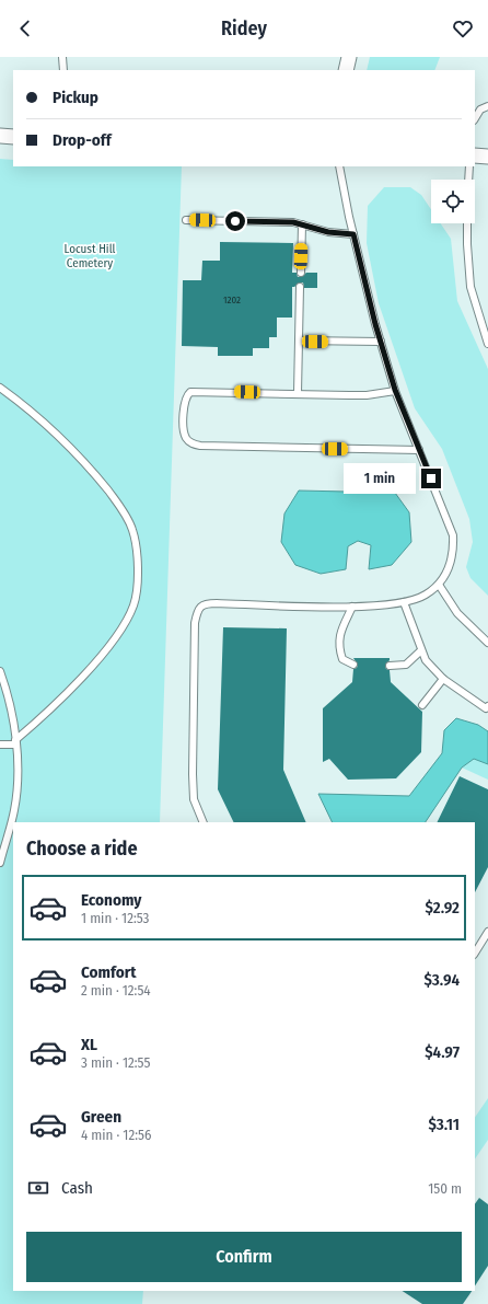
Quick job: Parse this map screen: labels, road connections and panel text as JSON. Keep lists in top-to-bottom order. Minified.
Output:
{"parks":["Locust Hill Cemetery"],"house_numbers":["1202"],"page":{"header":"Ridey","banner":["Pickup","Drop-off"],"bubble":"1 min","heading":"Choose a ride","list":[{"name":"Economy","note":"1 min · 12:53","value":"$2.92"},{"name":"Comfort","note":"2 min · 12:54","value":"$3.94"},{"name":"XL","note":"3 min · 12:55","value":"$4.97"},{"name":"Green","note":"4 min · 12:56","value":"$3.11"}],"pay":["Cash","150 m"],"buttons":"Confirm"}}
